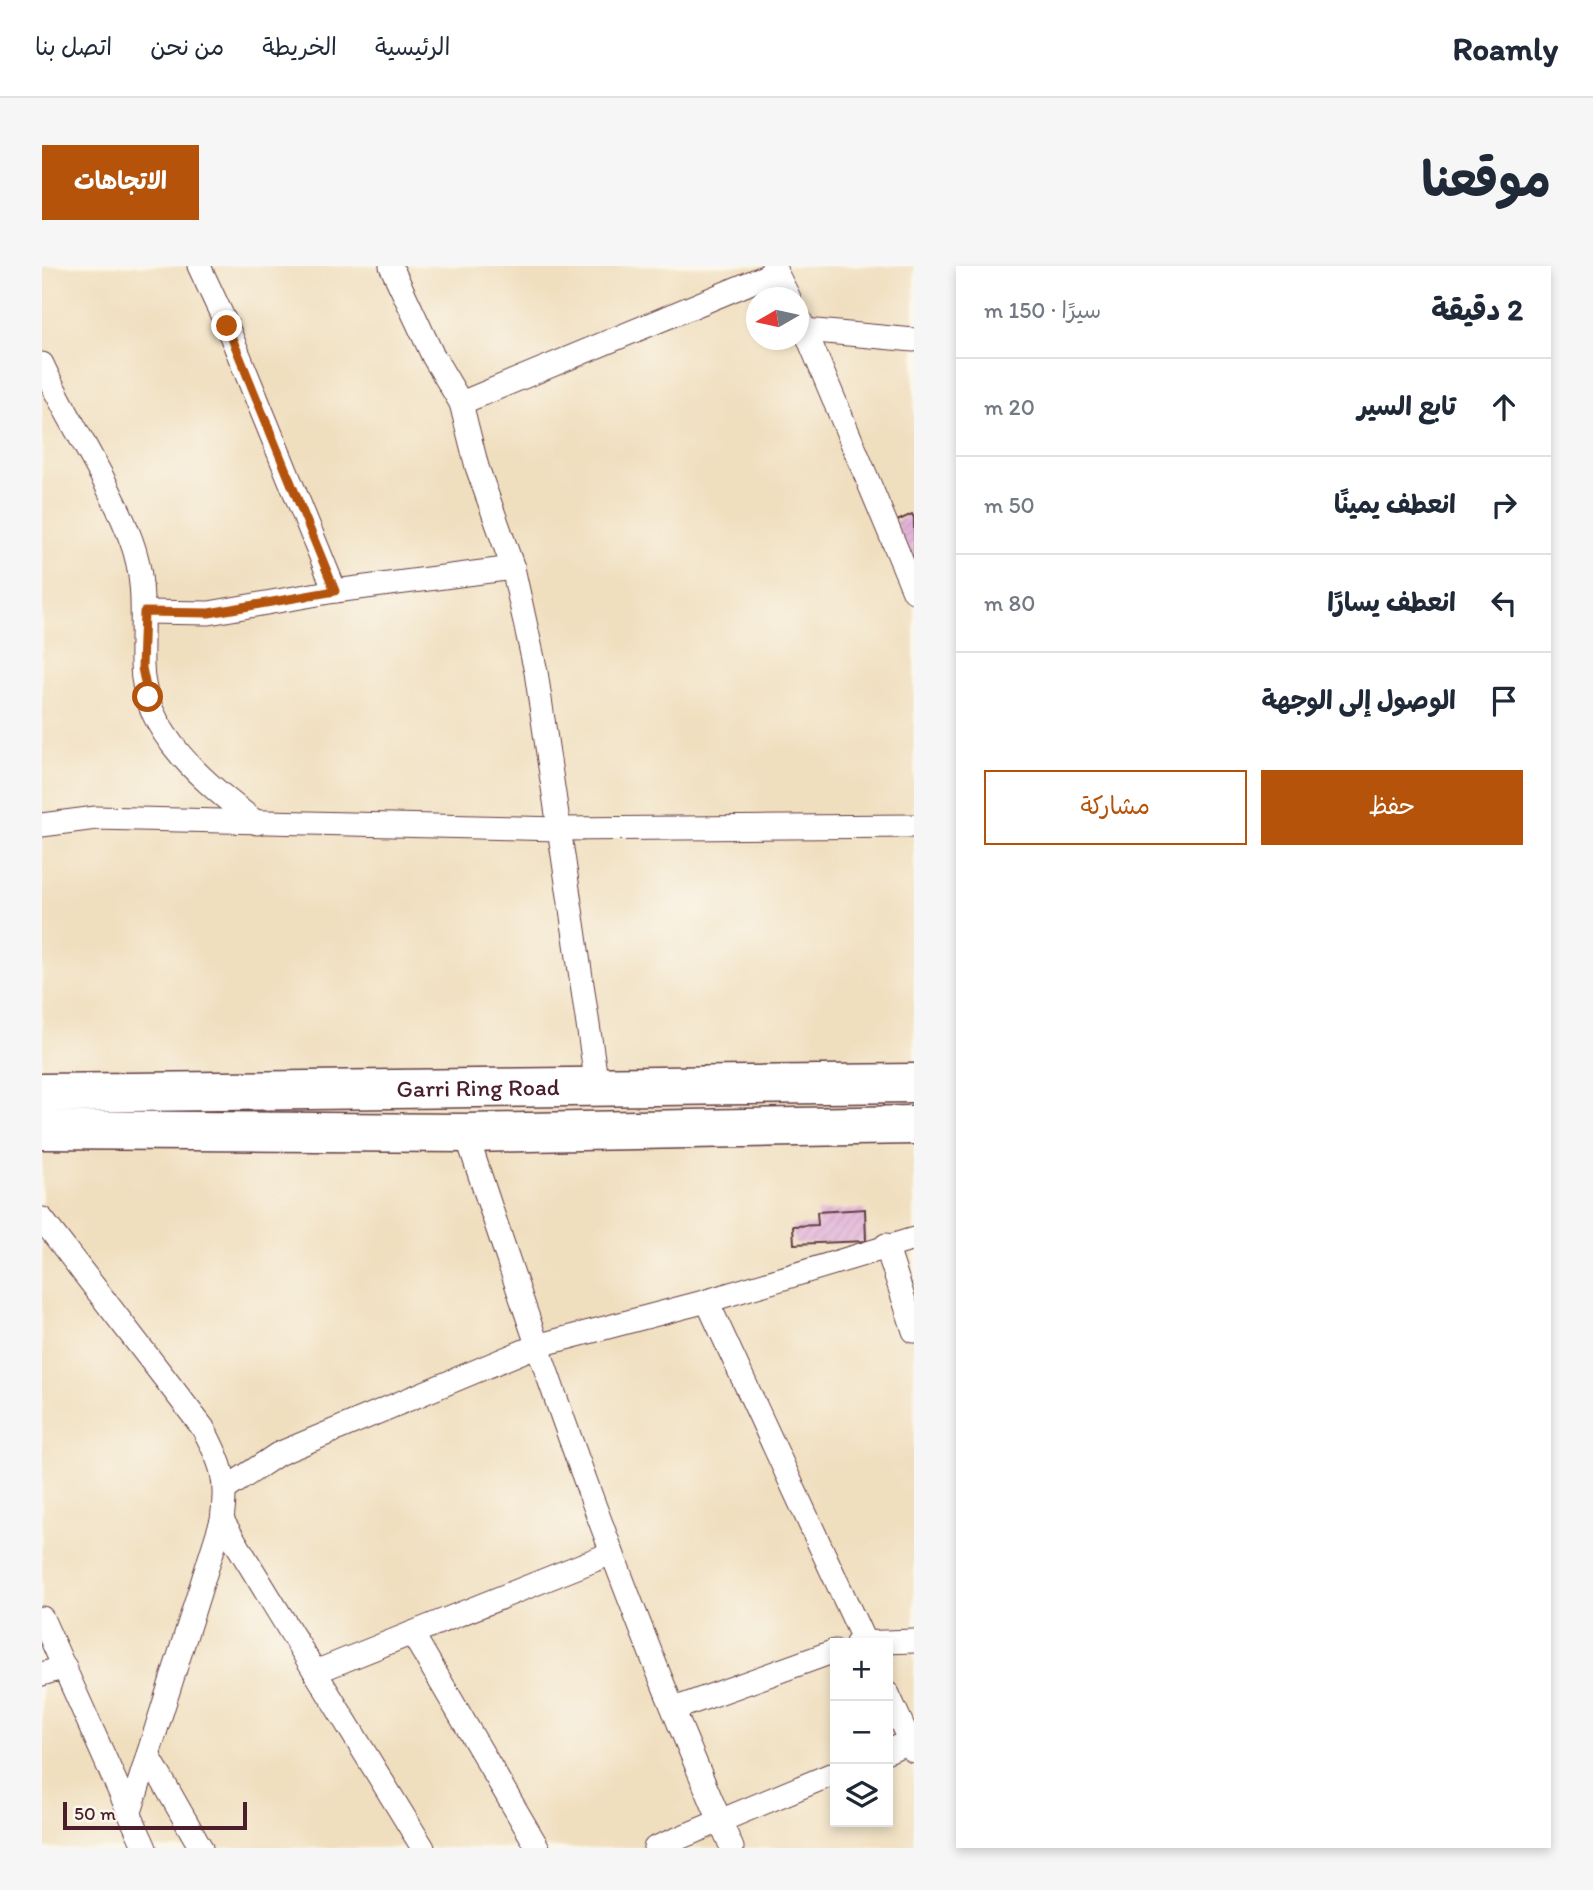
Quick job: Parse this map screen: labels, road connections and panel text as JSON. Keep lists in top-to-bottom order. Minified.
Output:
{"streets":{"highway":["Garri Ring Road"]},"scale_bar":"50 m","north":"left","page":{"header":"Roamly","nav":["الرئيسية","الخريطة","من نحن","اتصل بنا"],"title":"موقعنا","buttons":["الاتجاهات",["حفظ","مشاركة"]],"heading":["2 دقيقة","سيرًا · 150 m"],"list":[["تابع السير","20 m"],["انعطف يمينًا","50 m"],["انعطف يسارًا","80 m"],"الوصول إلى الوجهة"],"map_buttons":["+","−"],"scale":"50 m"}}
